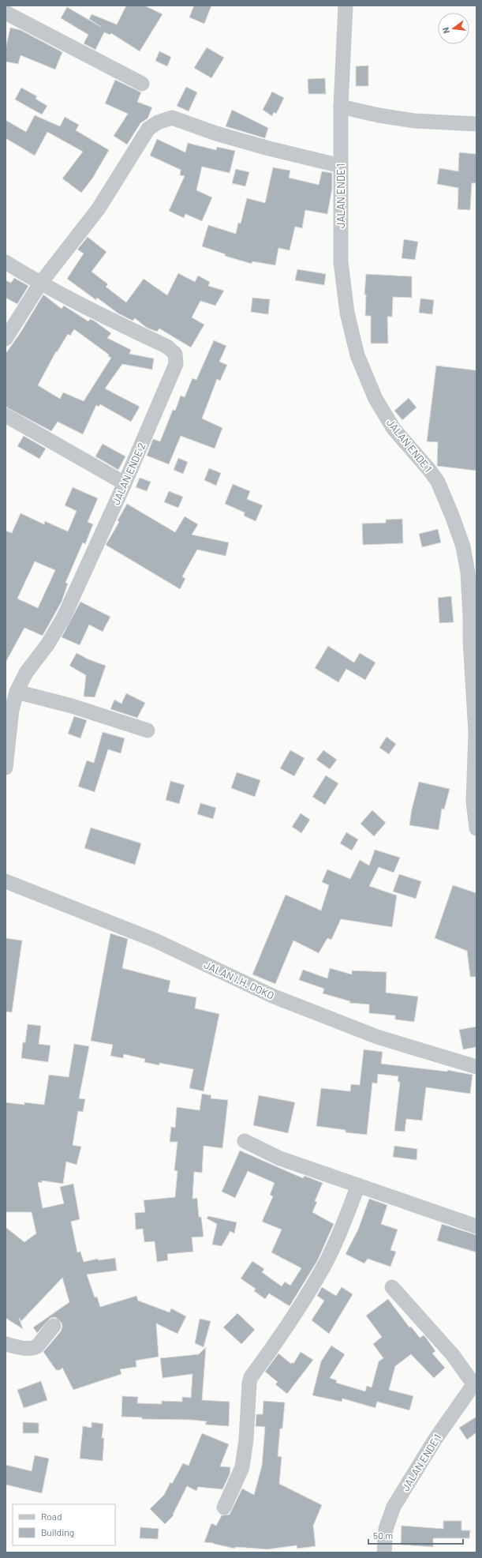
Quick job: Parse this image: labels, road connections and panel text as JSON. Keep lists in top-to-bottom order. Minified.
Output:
{"streets":{"street":["JALAN ENDE 1","JALAN ENDE 2","JALAN I.H. DOKO"]},"legend":["Road","Building"],"scale_bar":"50 m","north":"left"}
